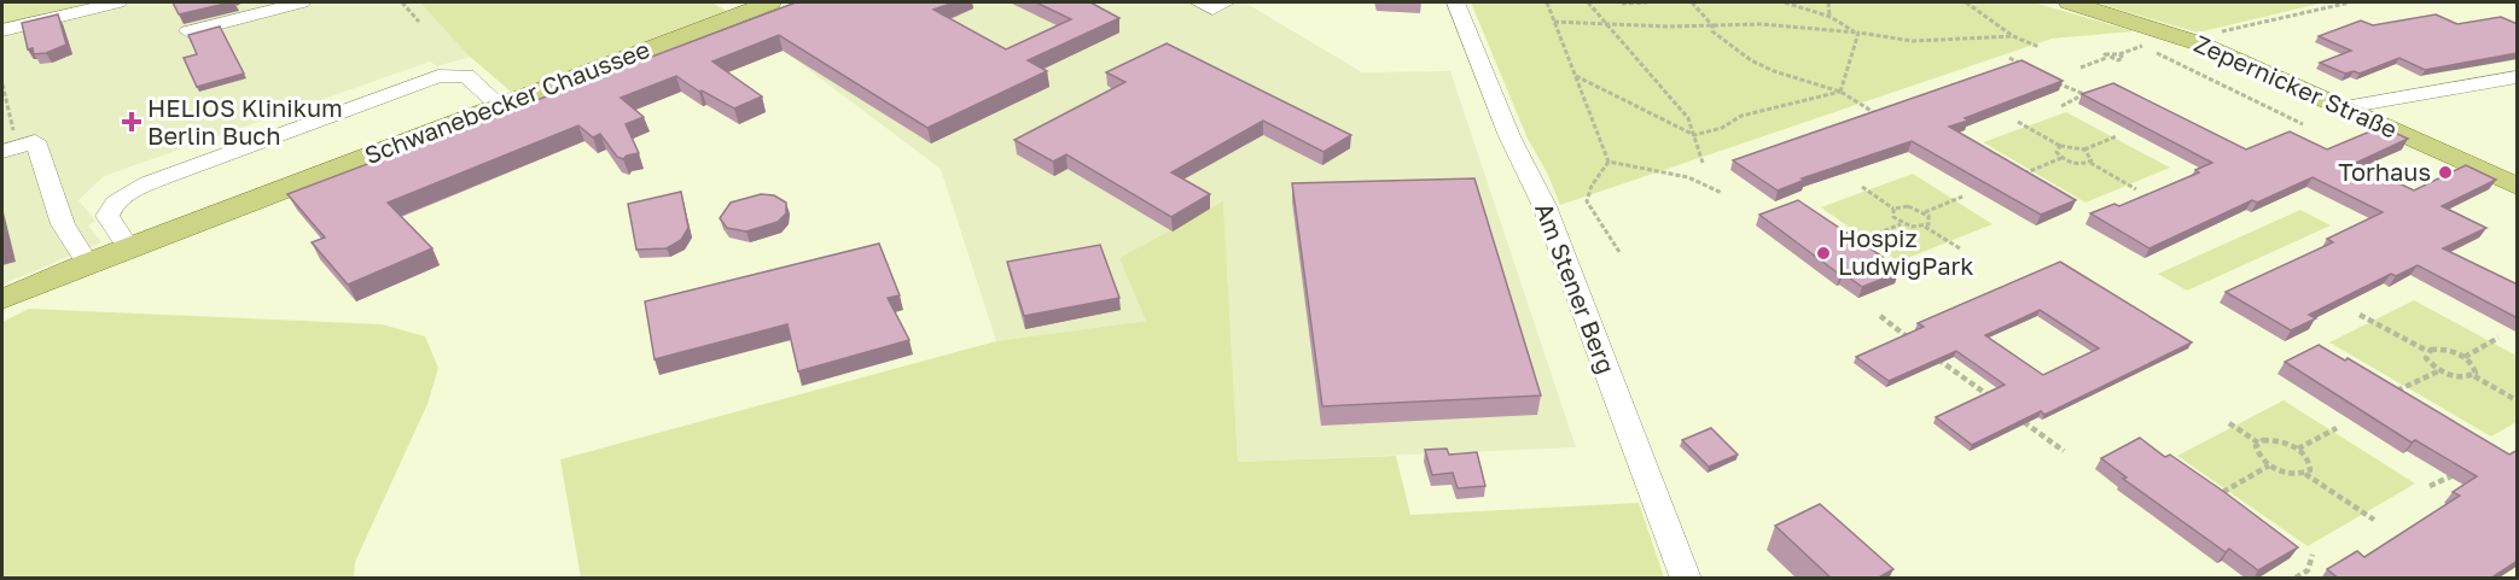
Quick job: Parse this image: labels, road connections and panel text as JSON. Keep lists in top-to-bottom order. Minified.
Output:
{"streets":{"main road":["Zepernicker Straße","Schwanebecker Chaussee"],"street":["Am Stener Berg"]},"places":{"health":["HELIOS Klinikum Berlin Buch"],"other":["Torhaus","Hospiz LudwigPark"]}}
